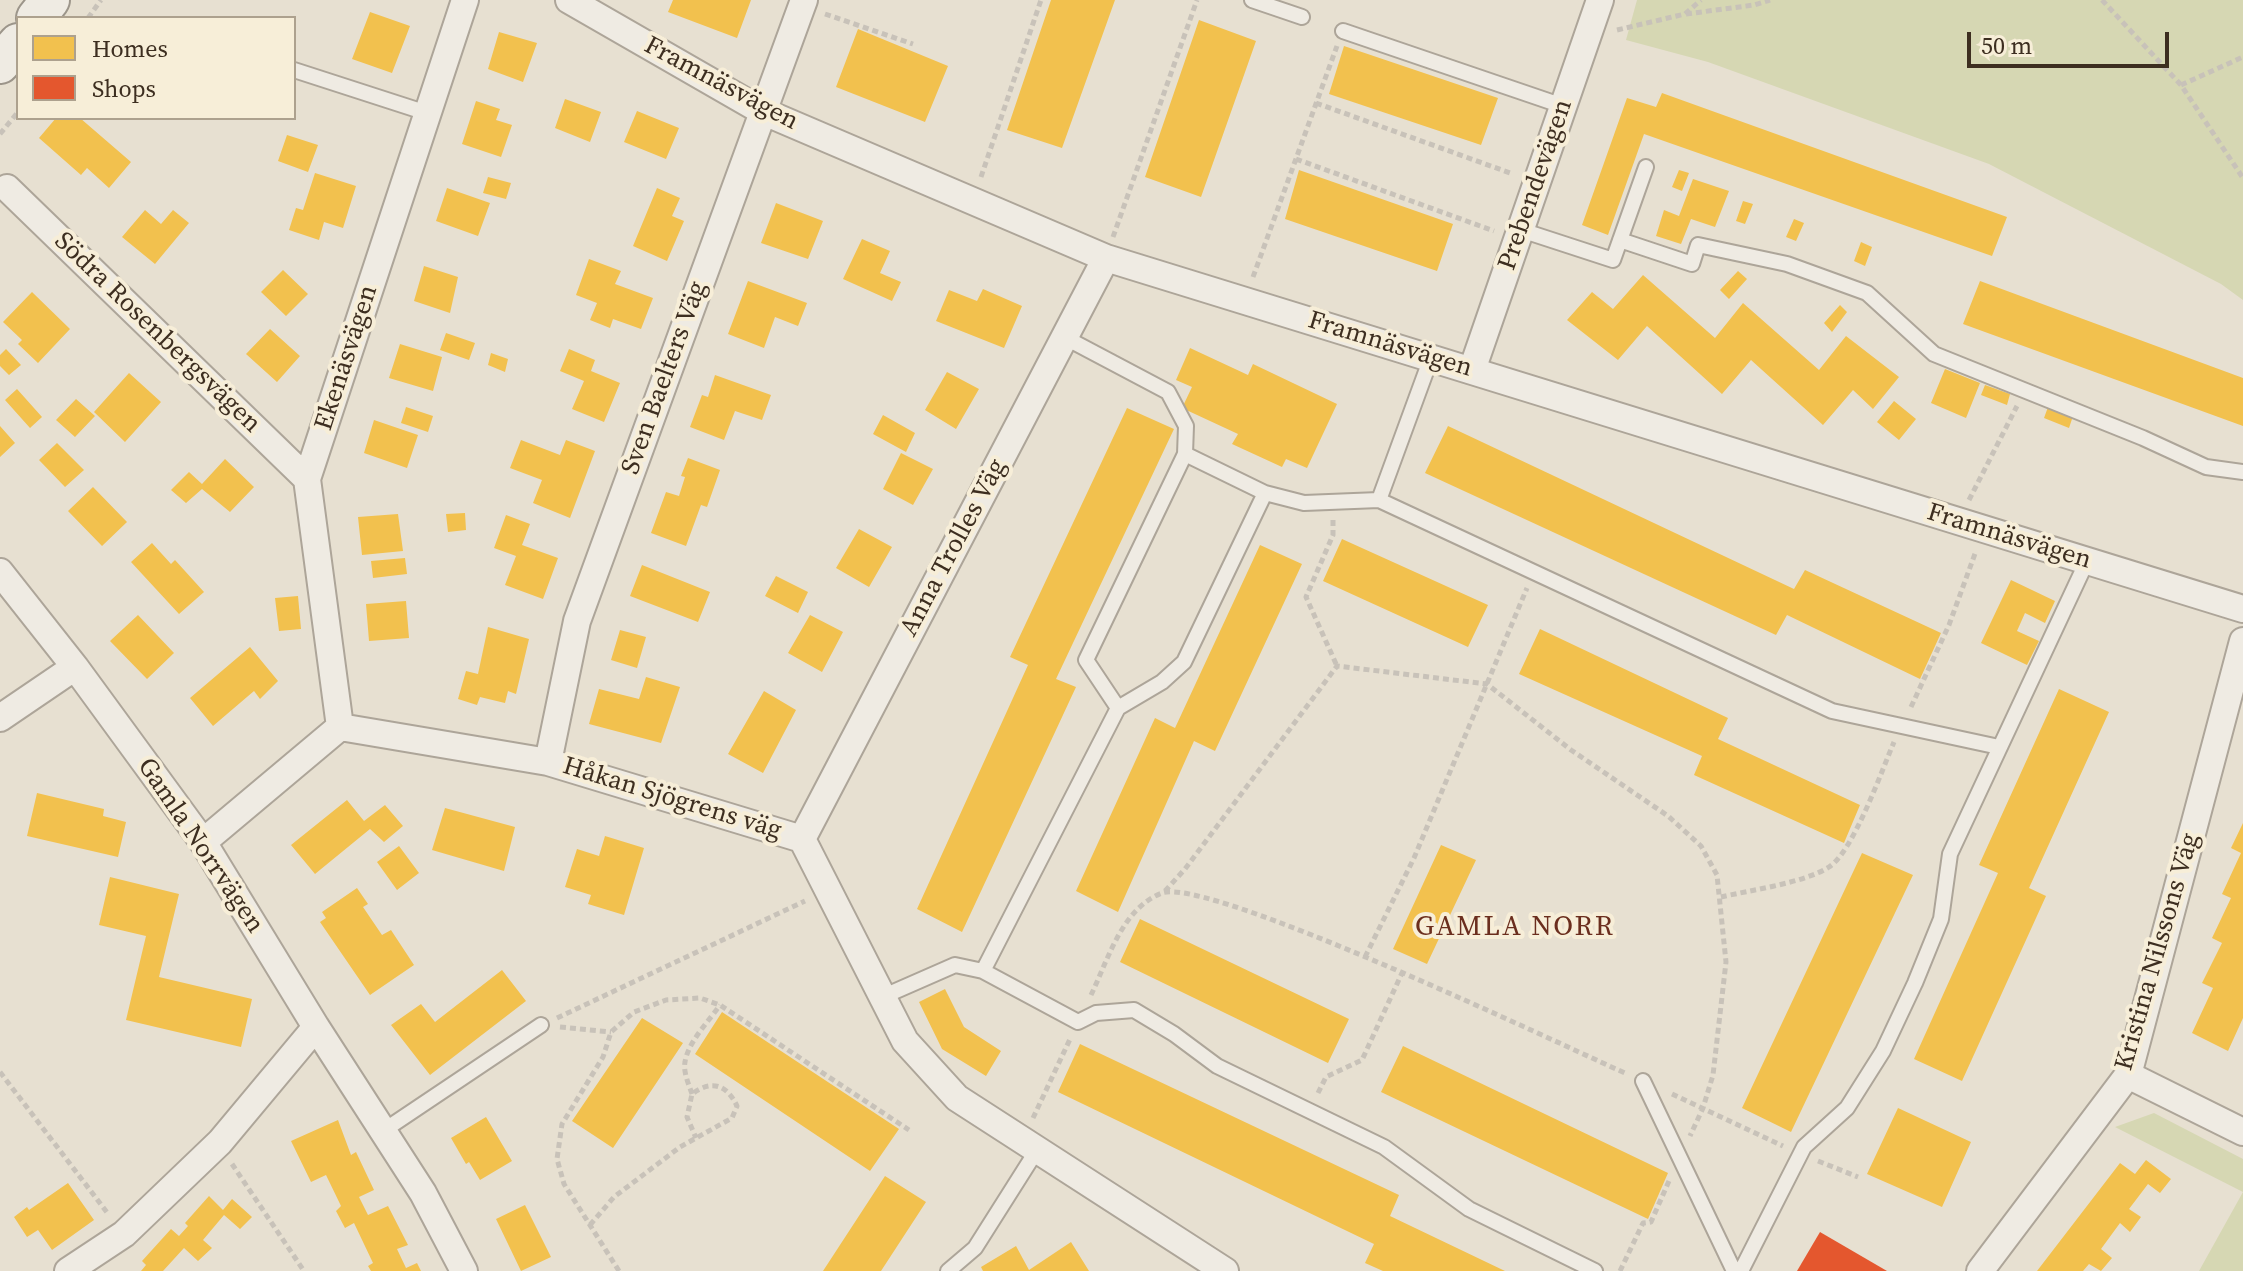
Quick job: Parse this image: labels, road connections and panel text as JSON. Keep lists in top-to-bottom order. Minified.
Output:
{"streets":{"street":["Framnäsvägen","Prebendevägen","Södra Rosenbergsvägen","Ekenäsvägen","Sven Baelters Väg","Anna Trolles Väg","Håkan Sjögrens väg","Gamla Norrvägen","Kristina Nilssons Väg"]},"crossings":[["Framnäsvägen","Prebendevägen"],["Framnäsvägen","Sven Baelters Väg"],["Framnäsvägen","Anna Trolles Väg"],["Södra Rosenbergsvägen","Ekenäsvägen"],["Ekenäsvägen","Håkan Sjögrens väg"],["Sven Baelters Väg","Håkan Sjögrens väg"],["Anna Trolles Väg","Håkan Sjögrens väg"]],"districts":["GAMLA NORR"],"legend":["Homes","Shops"],"scale_bar":"50 m"}
